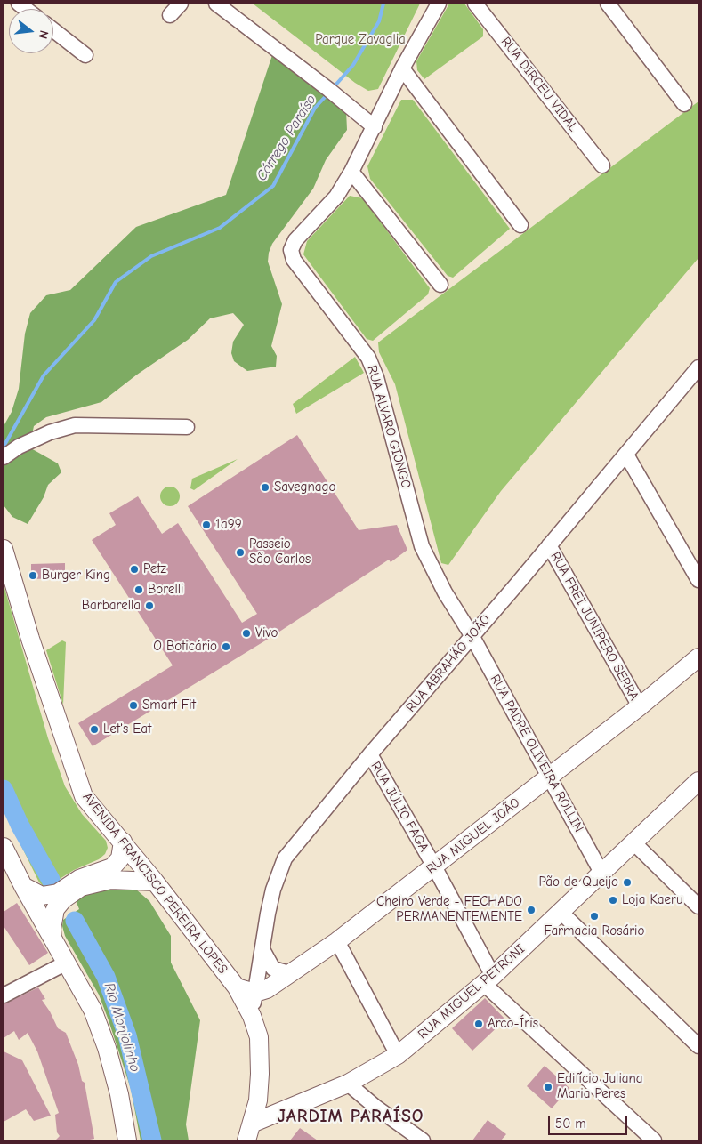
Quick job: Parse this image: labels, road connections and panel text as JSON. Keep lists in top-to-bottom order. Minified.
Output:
{"streets":{"main road":["RUA MIGUEL JOÃO","AVENIDA FRANCISCO PEREIRA LOPES","RUA MIGUEL PETRONI"],"street":["RUA DIRCEU VIDAL","RUA ALVARO GIONGO","RUA FREI JUNIPERO SERRA","RUA ABRAHÃO JOÃO","RUA PADRE OLIVEIRA ROLLIN","RUA JÚLIO FAGA"]},"crossings":[["RUA ALVARO GIONGO","RUA ABRAHÃO JOÃO"],["RUA ALVARO GIONGO","RUA PADRE OLIVEIRA ROLLIN"],["RUA FREI JUNIPERO SERRA","RUA ABRAHÃO JOÃO"],["RUA FREI JUNIPERO SERRA","RUA MIGUEL JOÃO"],["RUA ABRAHÃO JOÃO","RUA PADRE OLIVEIRA ROLLIN"],["RUA ABRAHÃO JOÃO","RUA JÚLIO FAGA"],["RUA ABRAHÃO JOÃO","RUA MIGUEL JOÃO"],["RUA ABRAHÃO JOÃO","AVENIDA FRANCISCO PEREIRA LOPES"],["RUA PADRE OLIVEIRA ROLLIN","RUA MIGUEL JOÃO"],["RUA PADRE OLIVEIRA ROLLIN","RUA MIGUEL PETRONI"],["RUA JÚLIO FAGA","RUA MIGUEL JOÃO"],["RUA JÚLIO FAGA","RUA MIGUEL PETRONI"],["AVENIDA FRANCISCO PEREIRA LOPES","RUA MIGUEL PETRONI"]],"districts":["JARDIM PARAÍSO"],"water":["Córrego Paraíso","Rio Monjolinho"],"parks":["Parque Zavaglia"],"places":["Savegnago","1a99","Passeio São Carlos","Petz","Burger King","Borelli","Barbarella","Vivo","O Boticário","Smart Fit","Let's Eat","Pão de Queijo","Loja Kaeru","Cheiro Verde - FECHADO PERMANENTEMENTE","Farmacia Rosário","Arco-Íris","Edifício Juliana Maria Peres"],"scale_bar":"50 m","north":"right"}
